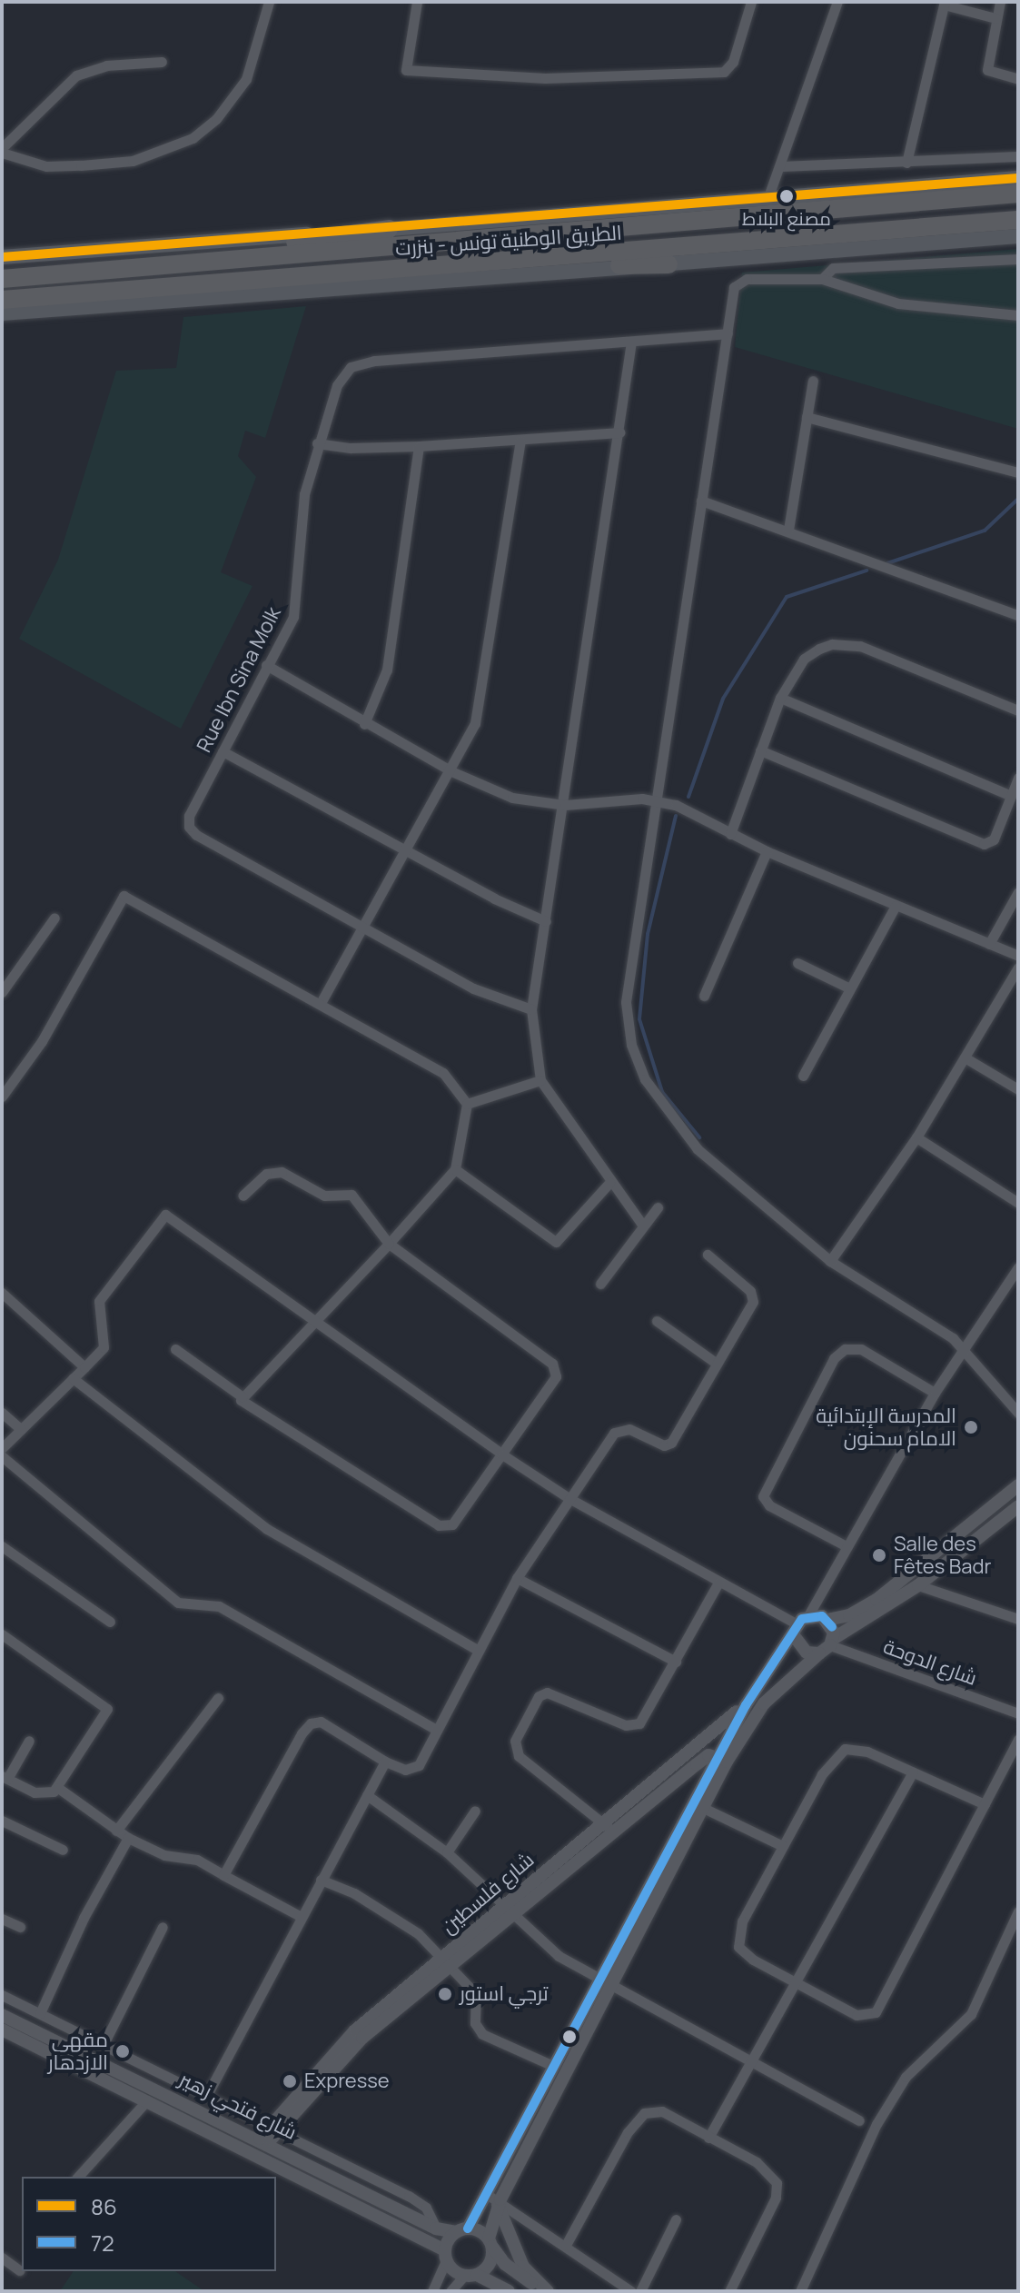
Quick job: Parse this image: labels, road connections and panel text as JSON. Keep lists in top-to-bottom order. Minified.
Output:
{"streets":{"highway":["الطريق الوطنية تونس - بنزرت"],"street":["Rue Ibn Sina Molk","شارع الدوحة","شارع فلسطين","شارع فتحي زهير"]},"crossings":[["شارع فلسطين","شارع فتحي زهير"]],"places":["مصنع البلاط","المدرسة الإبتدائية الامام سحنون","Salle des Fêtes Badr","ترجي استور","مقهى الازدهار","Expresse"],"lines":["transit line 86","transit line 72"],"legend":["86","72"]}
